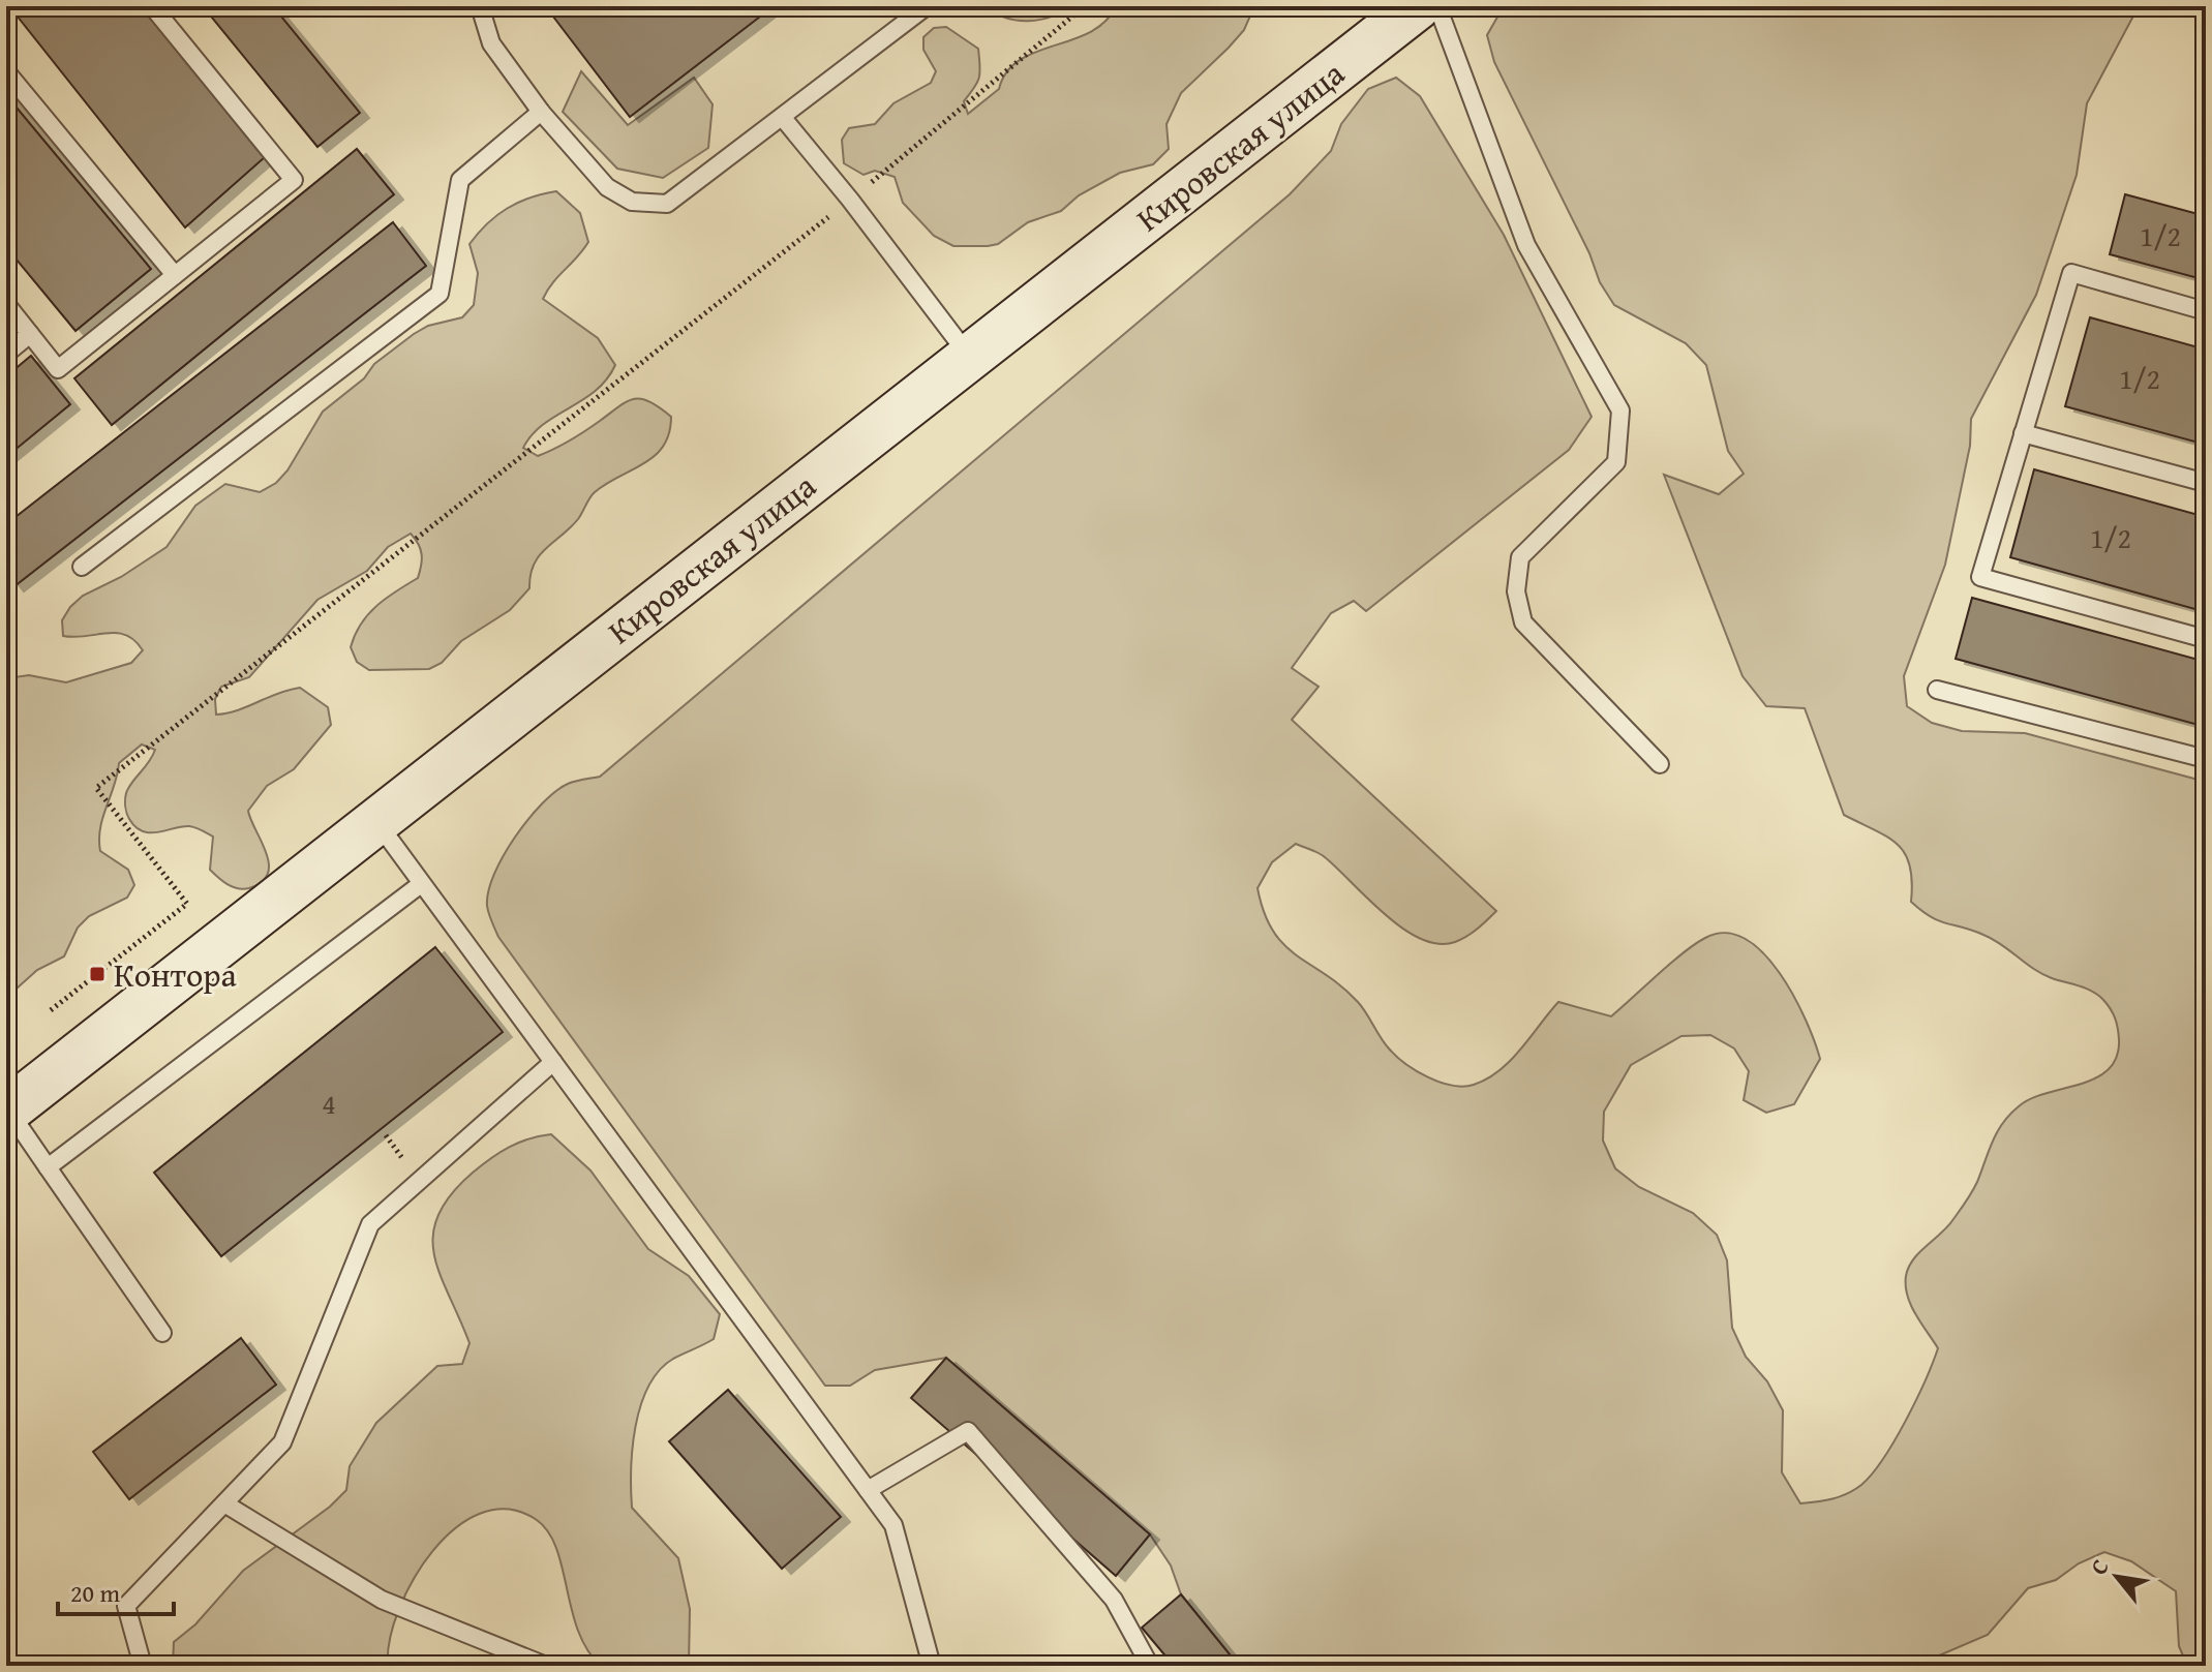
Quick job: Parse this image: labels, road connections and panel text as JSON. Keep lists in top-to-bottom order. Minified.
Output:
{"streets":{"main road":["Кировская улица"]},"places":{"transit":["Контора"]},"house_numbers":["1/2","1/2","1/2","4"],"scale_bar":"20 m","north":"top left"}
